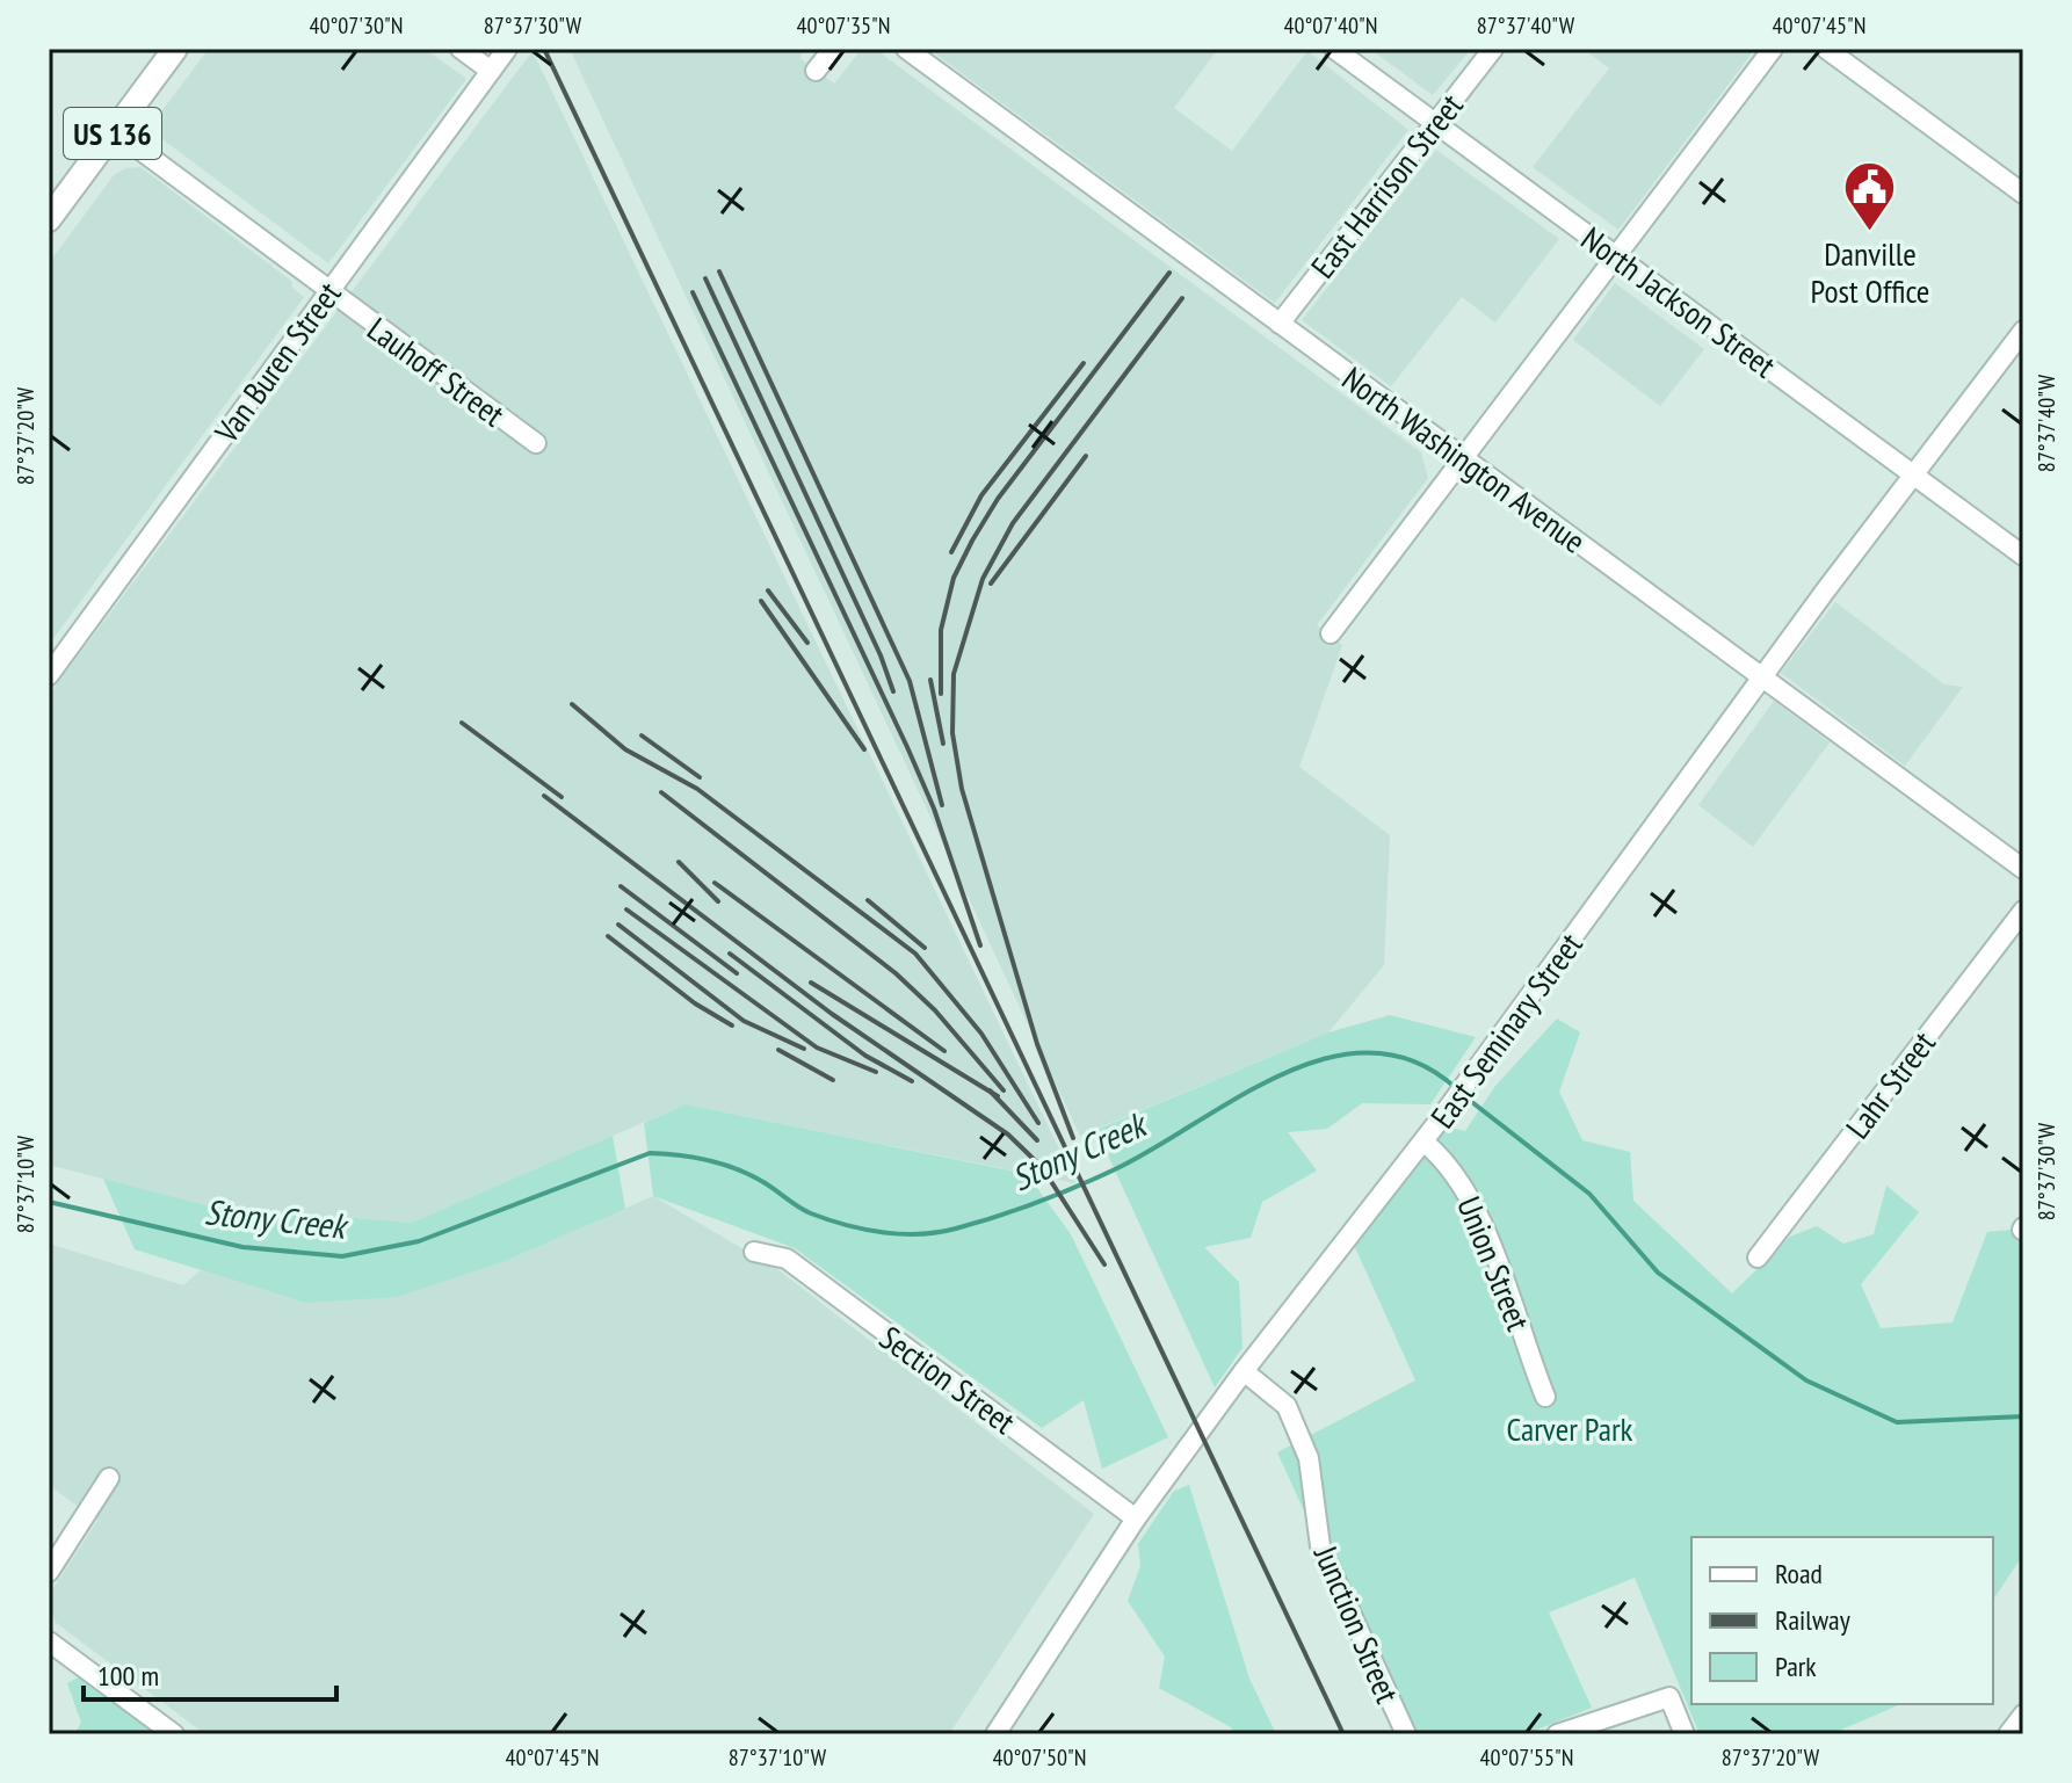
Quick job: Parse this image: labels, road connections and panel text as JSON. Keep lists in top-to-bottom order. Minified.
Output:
{"streets":{"main road":["US 136"],"street":["East Harrison Street","North Jackson Street","Van Buren Street","Lauhoff Street","North Washington Avenue","East Seminary Street","Lahr Street","Union Street","Section Street","Junction Street"]},"crossings":[["US 136","Lauhoff Street"],["East Harrison Street","North Jackson Street"],["East Harrison Street","North Washington Avenue"],["North Jackson Street","East Seminary Street"],["Van Buren Street","Lauhoff Street"],["North Washington Avenue","East Seminary Street"],["East Seminary Street","Union Street"],["East Seminary Street","Section Street"],["East Seminary Street","Junction Street"]],"water":["Stony Creek"],"parks":["Carver Park"],"places":{"public building":["Danville Post Office"]},"legend":["Road","Railway","Park"],"scale_bar":"100 m","coordinates":["40°07'30\"N","87°37'30\"W","40°07'35\"N","40°07'40\"N","87°37'40\"W","40°07'45\"N","87°37'20\"W","87°37'10\"W","40°07'50\"N","40°07'55\"N"]}
